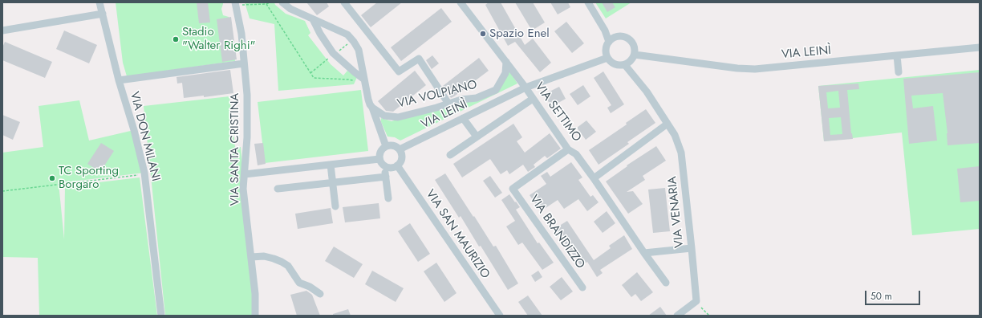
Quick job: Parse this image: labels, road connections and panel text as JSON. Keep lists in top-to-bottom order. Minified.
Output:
{"streets":{"street":["VIA LEINÌ","VIA VOLPIANO","VIA SETTIMO","VIA DON MILANI","VIA SANTA CRISTINA","VIA VENARIA","VIA BRANDIZZO","VIA SAN MAURIZIO"]},"crossings":[["VIA LEINÌ","VIA SETTIMO"],["VIA LEINÌ","VIA VENARIA"],["VIA LEINÌ","VIA SAN MAURIZIO"],["VIA VOLPIANO","VIA SETTIMO"],["VIA SETTIMO","VIA BRANDIZZO"]],"places":["Spazio Enel","Stadio \"Walter Righi\"","TC Sporting Borgaro"],"scale_bar":"50 m"}
